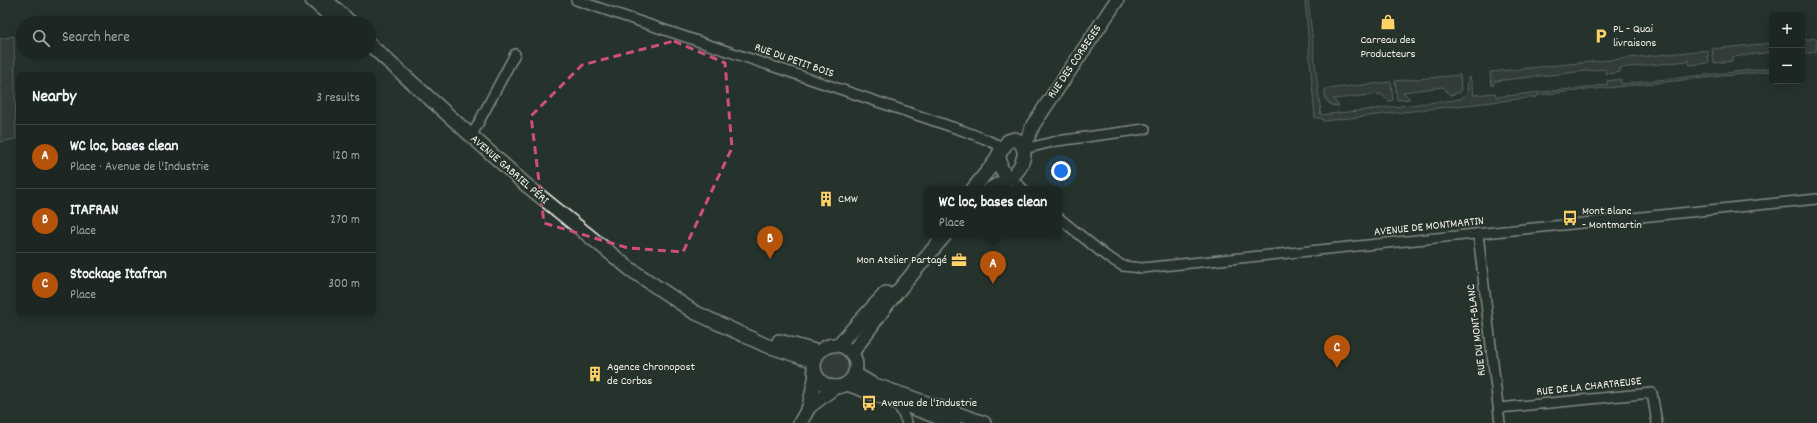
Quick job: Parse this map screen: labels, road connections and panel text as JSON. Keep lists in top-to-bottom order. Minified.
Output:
{"streets":{"main road":["RUE DES CORBEGES","AVENUE GABRIEL PÉRI"],"street":["RUE DU PETIT BOIS","AVENUE DE MONTMARTIN","RUE DU MONT-BLANC","RUE DE LA CHARTREUSE"]},"crossings":[["RUE DU PETIT BOIS","RUE DES CORBEGES"],["AVENUE DE MONTMARTIN","RUE DU MONT-BLANC"],["RUE DU MONT-BLANC","RUE DE LA CHARTREUSE"]],"places":{"shop":["Carreau des Producteurs"],"parking":["PL - Quai livraisons"],"building":["CMW","Agence Chronopost de Corbas"],"bus stop":["Mont Blanc - Montmartin","Avenue de l'Industrie"],"office":["Mon Atelier Partagé"]},"page":{"map_buttons":["+","−"],"search":"Search here","heading":["Nearby","3 results"],"list":[{"mark":"A","name":"WC loc, bases clean","note":"Place · Avenue de l'Industrie","value":"120 m"},{"mark":"B","name":"ITAFRAN","note":"Place","value":"270 m"},{"mark":"C","name":"Stockage Itafran","note":"Place","value":"300 m"}],"popup":["WC loc, bases clean","Place"],"pins":["B","A","C"]}}
